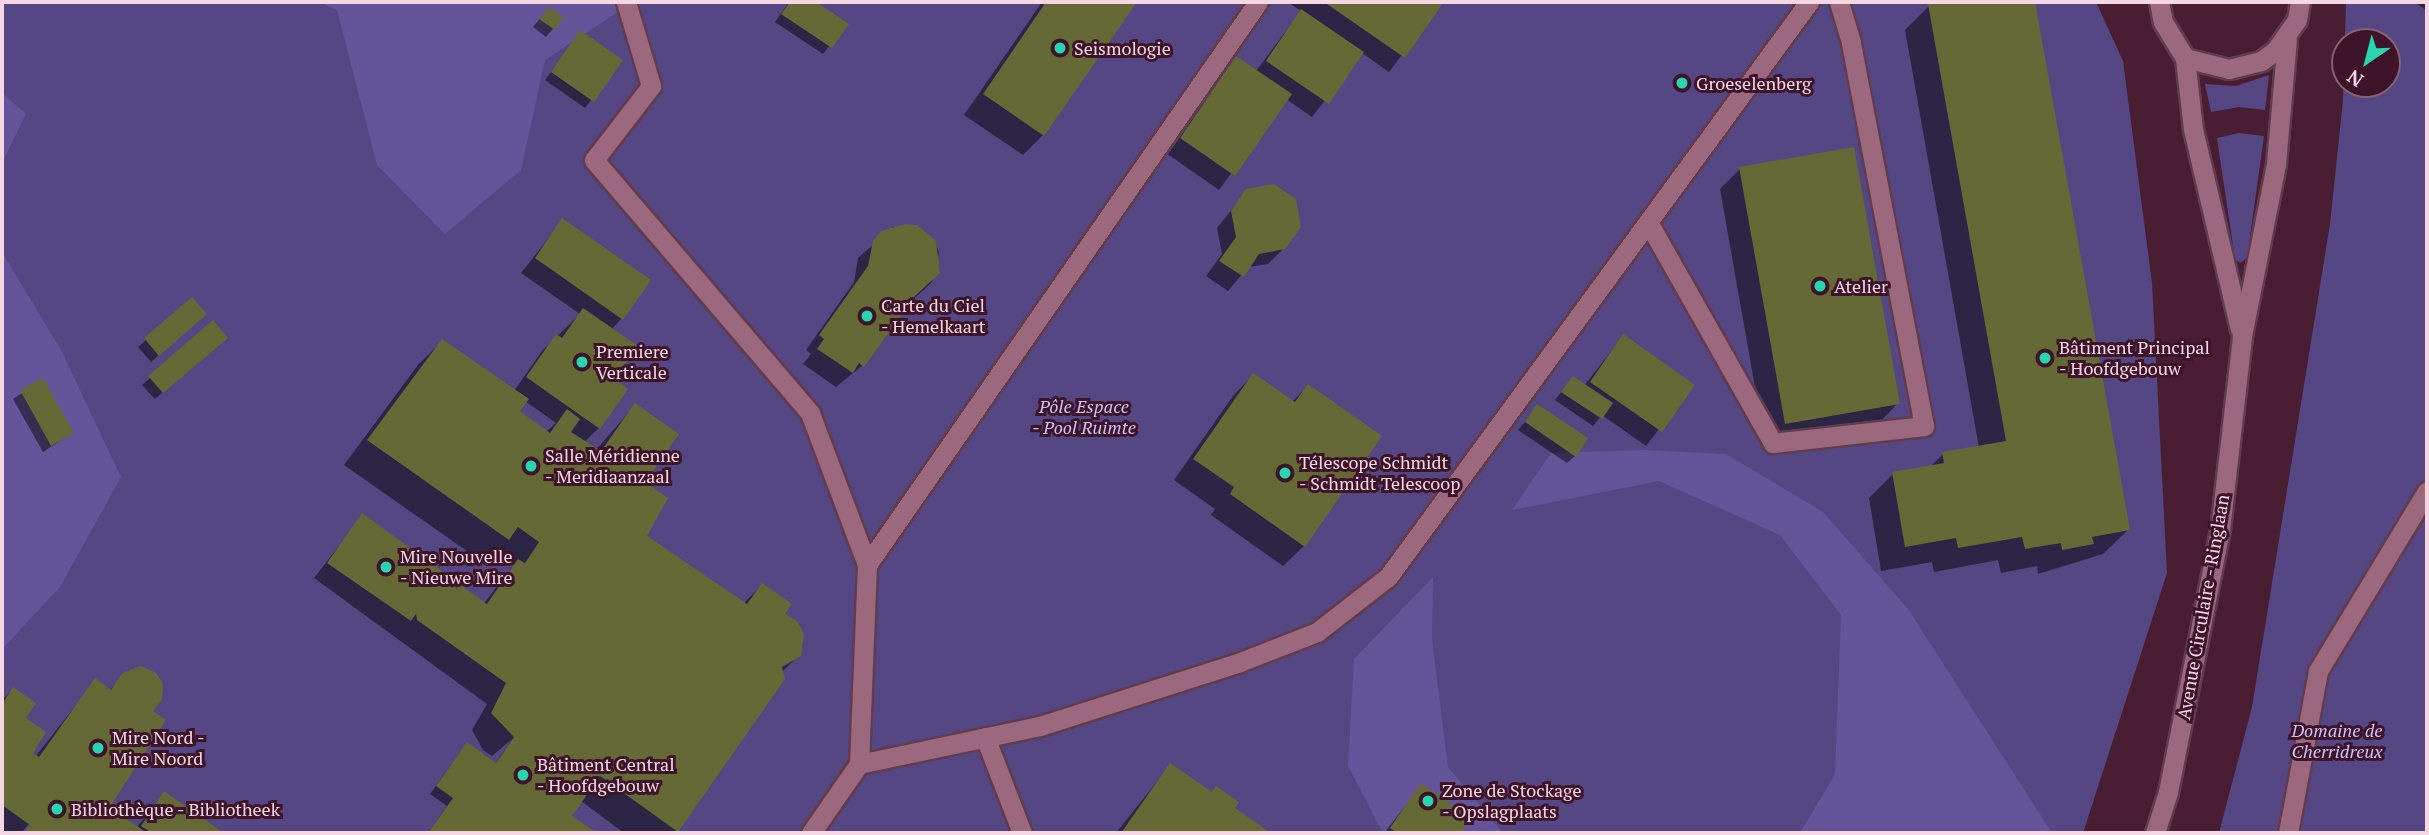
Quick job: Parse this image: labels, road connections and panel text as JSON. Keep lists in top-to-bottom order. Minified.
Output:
{"streets":{"street":["Avenue Circulaire - Ringlaan"]},"parks":["Pôle Espace - Pool Ruimte","Domaine de Cherridreux"],"places":["Seismologie","Groeselenberg","Atelier","Carte du Ciel - Hemelkaart","Bâtiment Principal - Hoofdgebouw","Premiere Verticale","Salle Méridienne - Meridiaanzaal","Télescope Schmidt - Schmidt Telescoop","Mire Nouvelle - Nieuwe Mire","Mire Nord - Mire Noord","Bâtiment Central - Hoofdgebouw","Zone de Stockage - Opslagplaats","Bibliothèque - Bibliotheek"],"north":"bottom left"}
